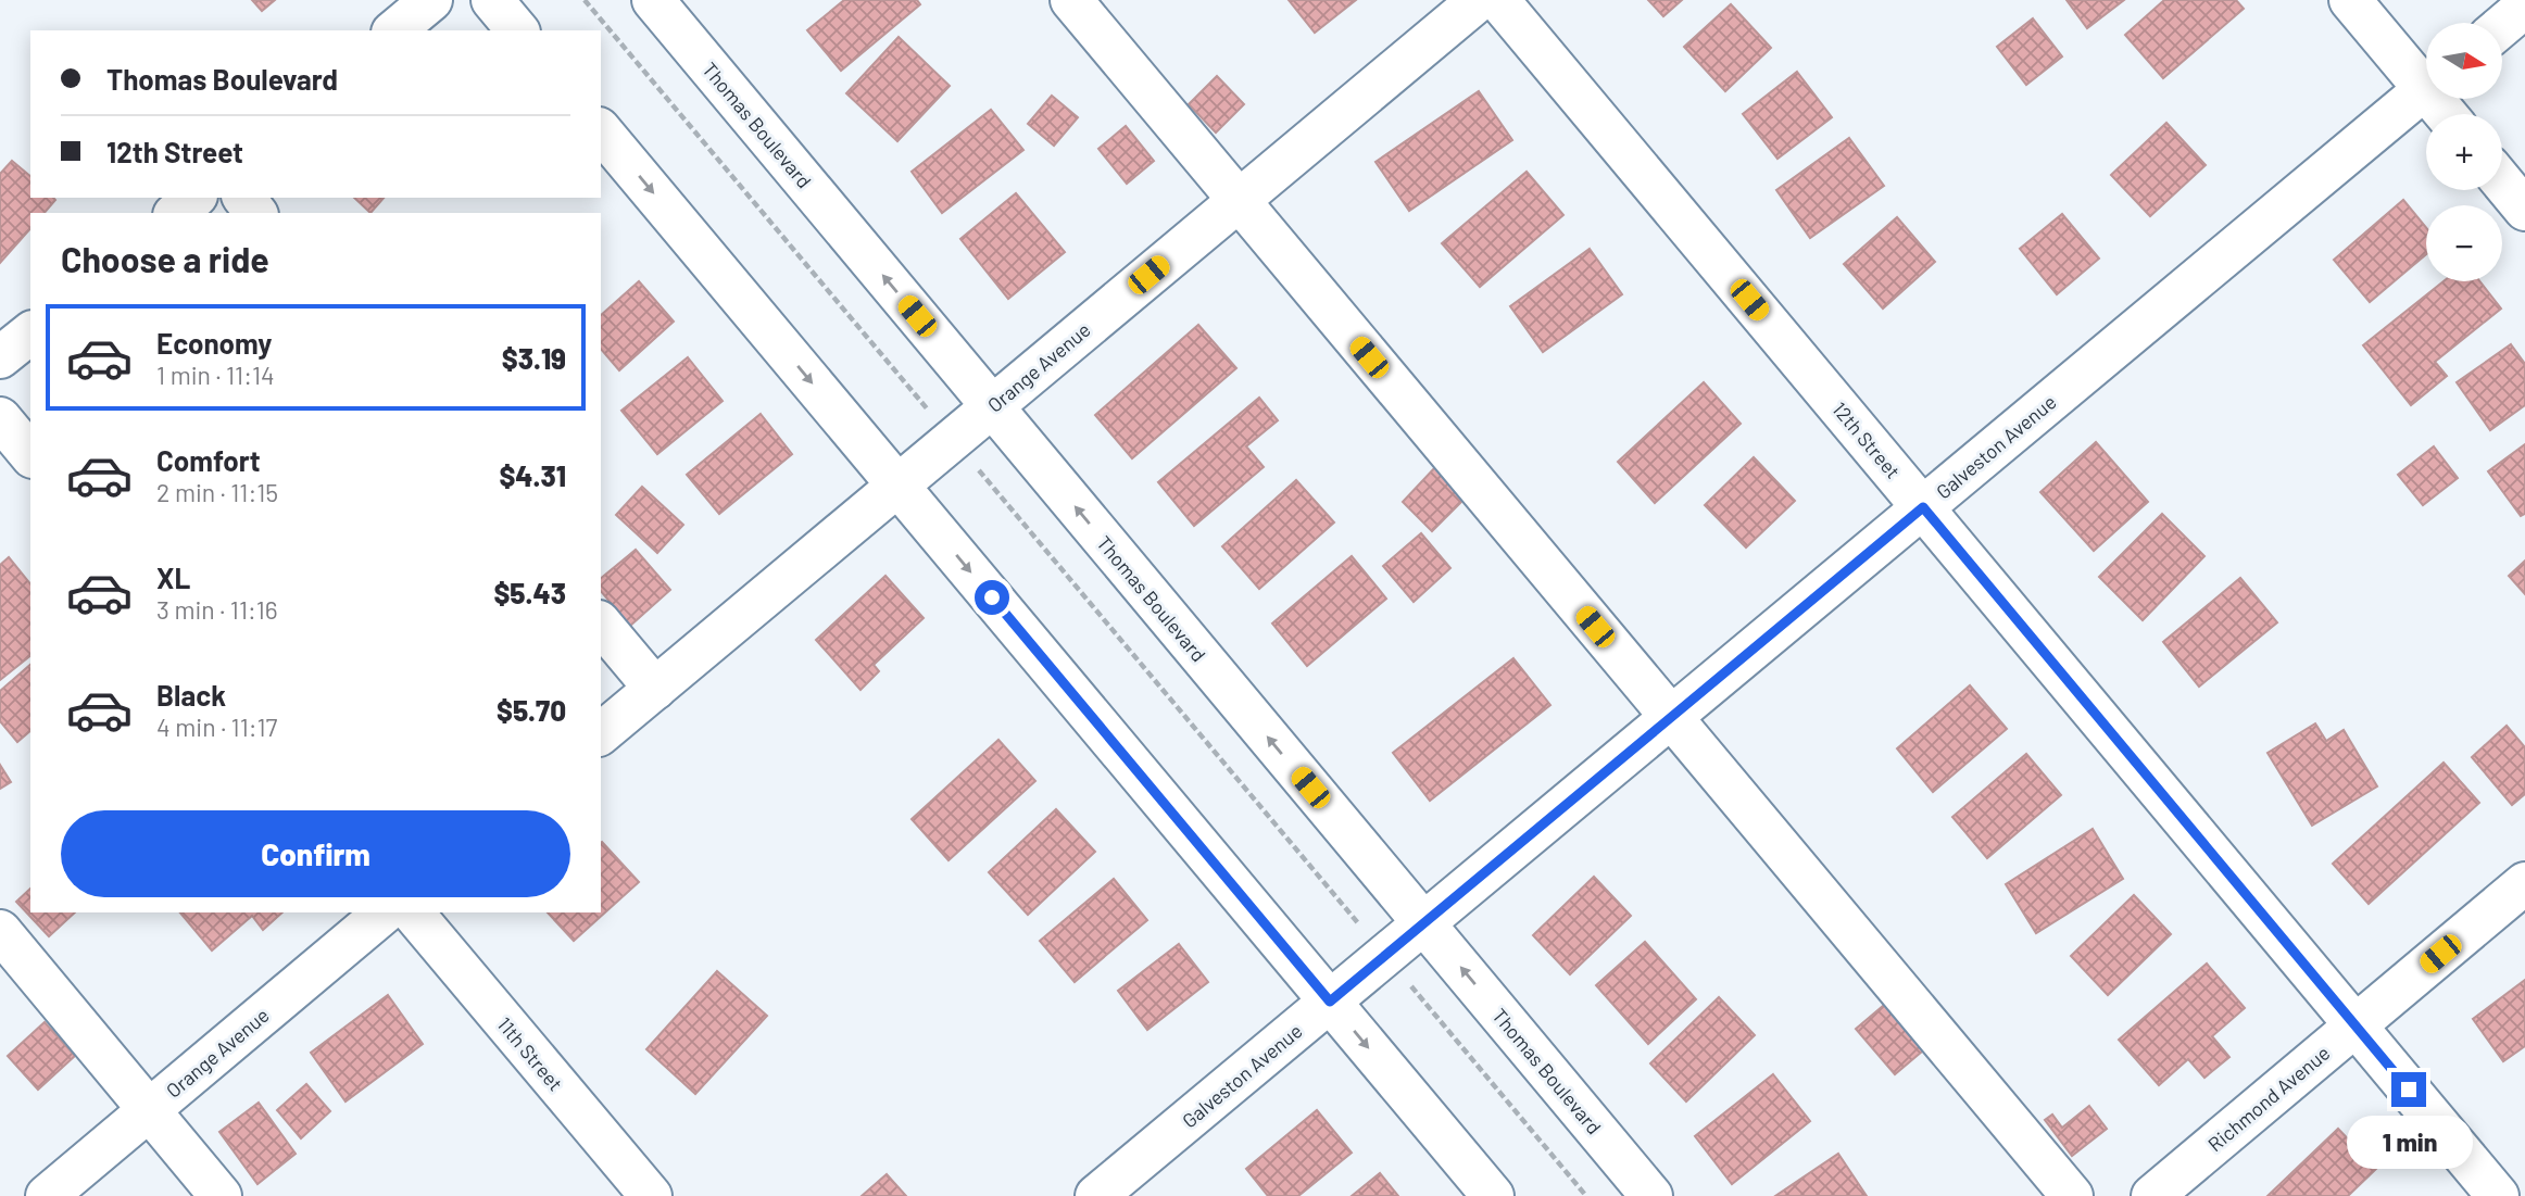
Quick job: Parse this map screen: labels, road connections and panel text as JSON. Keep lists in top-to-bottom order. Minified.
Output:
{"streets":{"street":["Thomas Boulevard","Orange Avenue","12th Street","Galveston Avenue","11th Street","Richmond Avenue"]},"crossings":[["Thomas Boulevard","Orange Avenue"],["Thomas Boulevard","Galveston Avenue"],["12th Street","Galveston Avenue"],["12th Street","Richmond Avenue"]],"north":"right","page":{"map_buttons":["+","−"],"banner":["Thomas Boulevard","12th Street"],"heading":"Choose a ride","list":[{"name":"Economy","note":"1 min · 11:14","value":"$3.19"},{"name":"Comfort","note":"2 min · 11:15","value":"$4.31"},{"name":"XL","note":"3 min · 11:16","value":"$5.43"},{"name":"Black","note":"4 min · 11:17","value":"$5.70"}],"buttons":"Confirm","bubble":"1 min"}}
